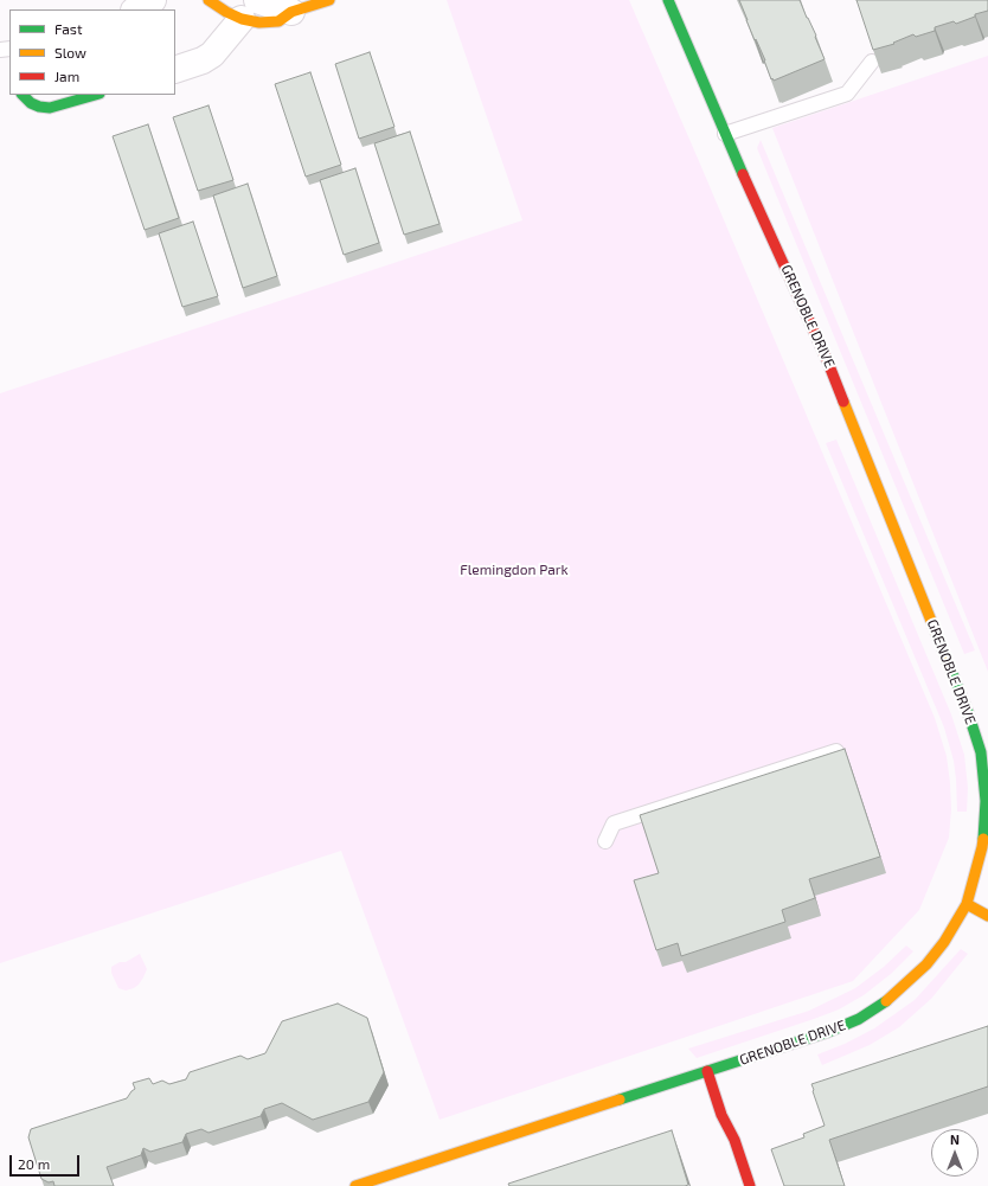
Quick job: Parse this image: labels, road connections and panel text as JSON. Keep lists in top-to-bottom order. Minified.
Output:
{"streets":{"street":["GRENOBLE DRIVE"]},"parks":["Flemingdon Park"],"legend":["Fast","Slow","Jam"],"scale_bar":"20 m","north":"top"}
